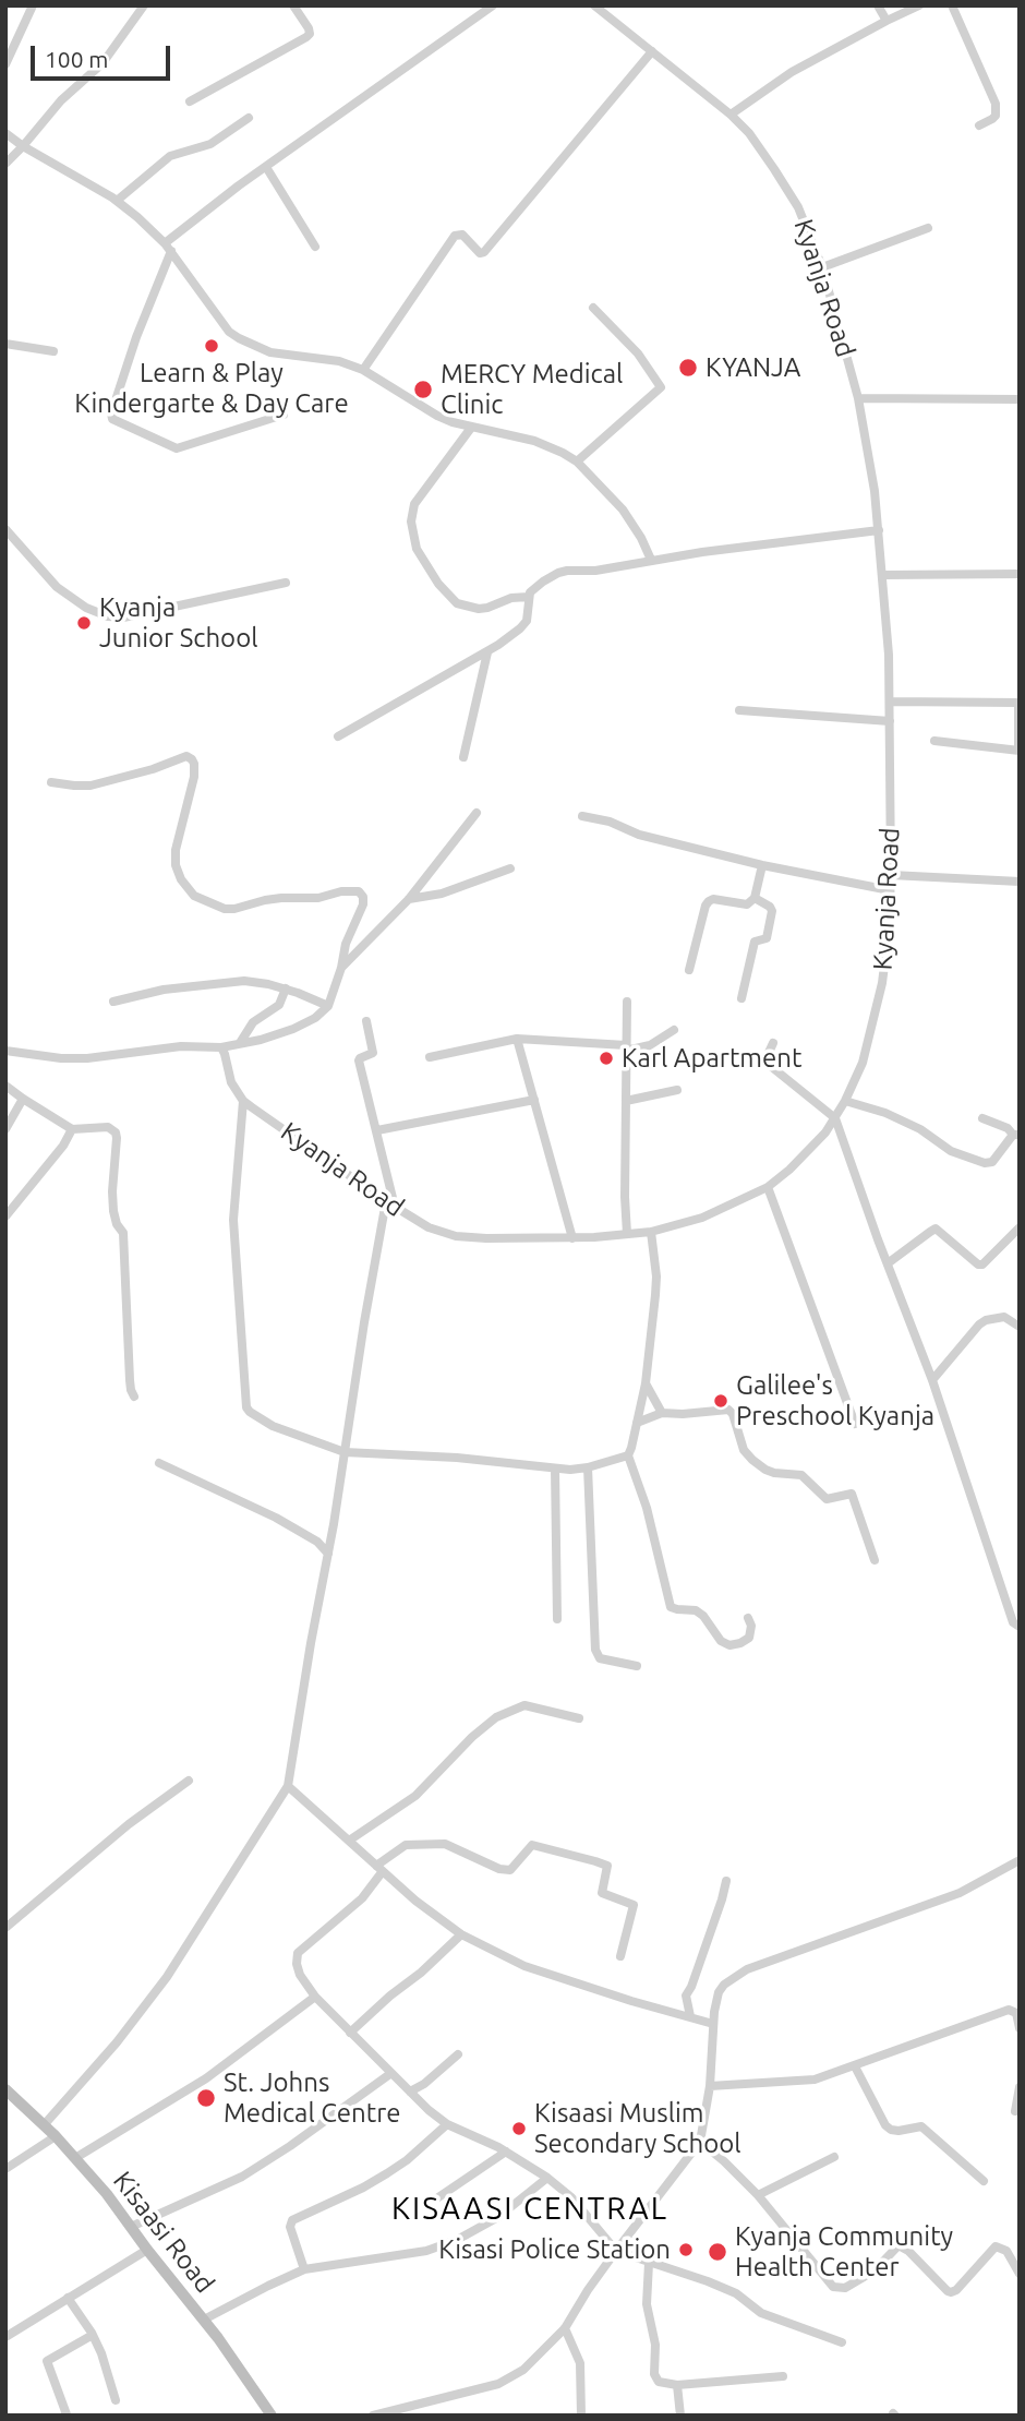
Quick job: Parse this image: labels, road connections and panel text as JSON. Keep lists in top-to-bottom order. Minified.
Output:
{"streets":{"main road":["Kisaasi Road"],"street":["Kyanja Road"]},"districts":["KISAASI CENTRAL"],"places":["Learn & Play Kindergarte & Day Care","KYANJA","MERCY Medical Clinic","Kyanja Junior School","Karl Apartment","Galilee's Preschool Kyanja","St. Johns Medical Centre","Kisaasi Muslim Secondary School","Kisasi Police Station","Kyanja Community Health Center"],"scale_bar":"100 m"}
